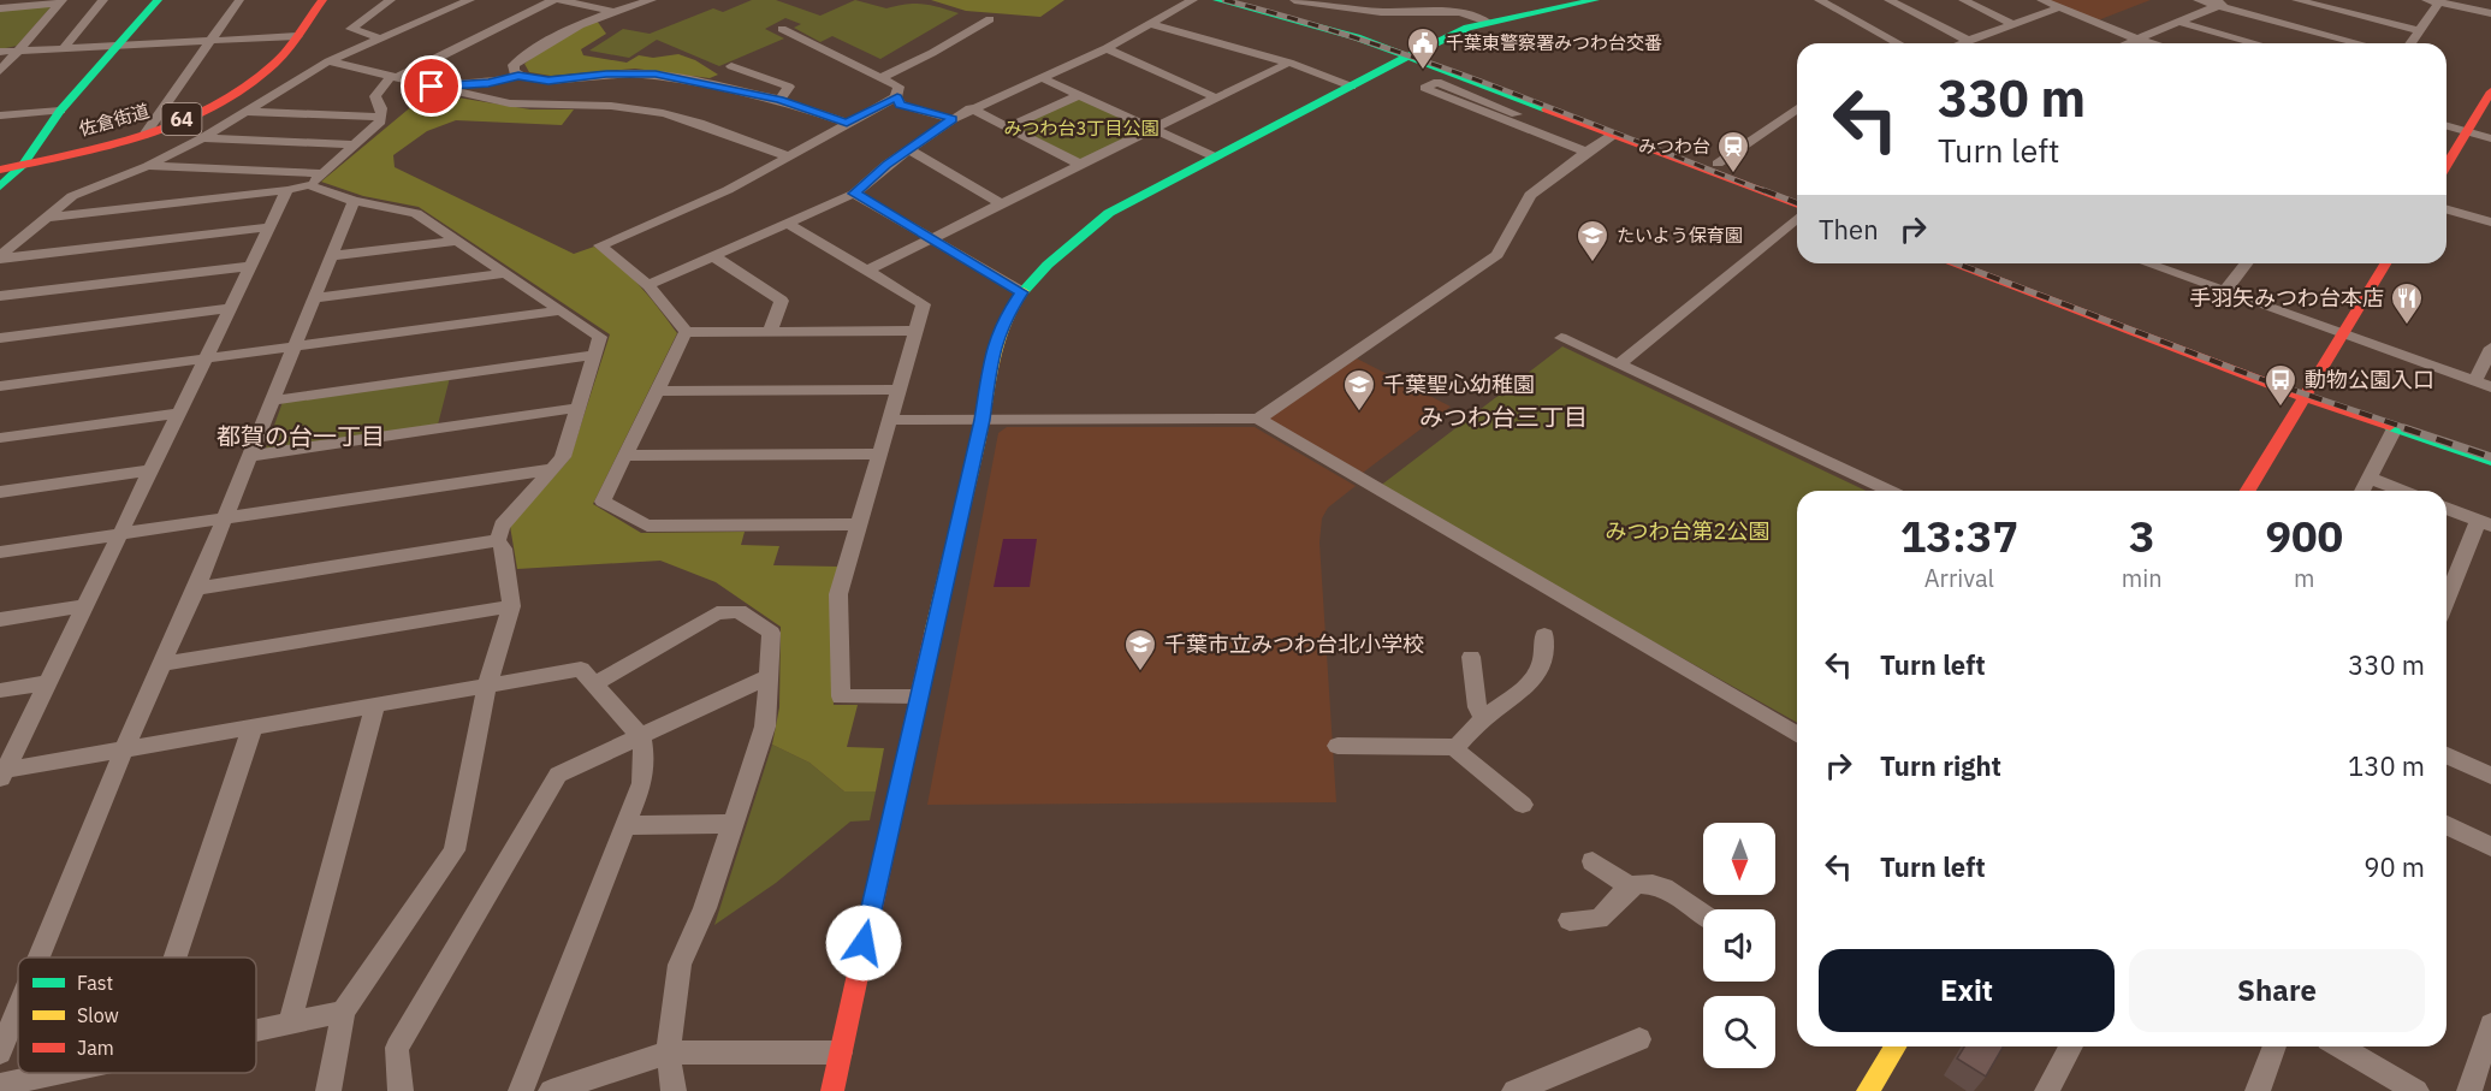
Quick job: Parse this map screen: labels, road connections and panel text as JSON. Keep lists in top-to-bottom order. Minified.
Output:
{"streets":{"street":["64","佐倉街道"]},"districts":["みつわ台三丁目","都賀の台一丁目"],"parks":["みつわ台3丁目公園","みつわ台第2公園"],"places":{"public building":["千葉東警察署みつわ台交番"],"station":["みつわ台"],"school or university":["たいよう保育園","千葉聖心幼稚園","千葉市立みつわ台北小学校"],"restaurant":["手羽矢みつわ台本店"],"bus stop":["動物公園入口"]},"legend":["Fast","Slow","Jam"],"north":"bottom","page":{"turn":["330 m","Turn left"],"then":"Then","eta":["13:37","Arrival","3","min","900","m"],"list":[{"name":"Turn left","value":"330 m"},{"name":"Turn right","value":"130 m"},{"name":"Turn left","value":"90 m"}],"buttons":["Exit","Share"]}}
